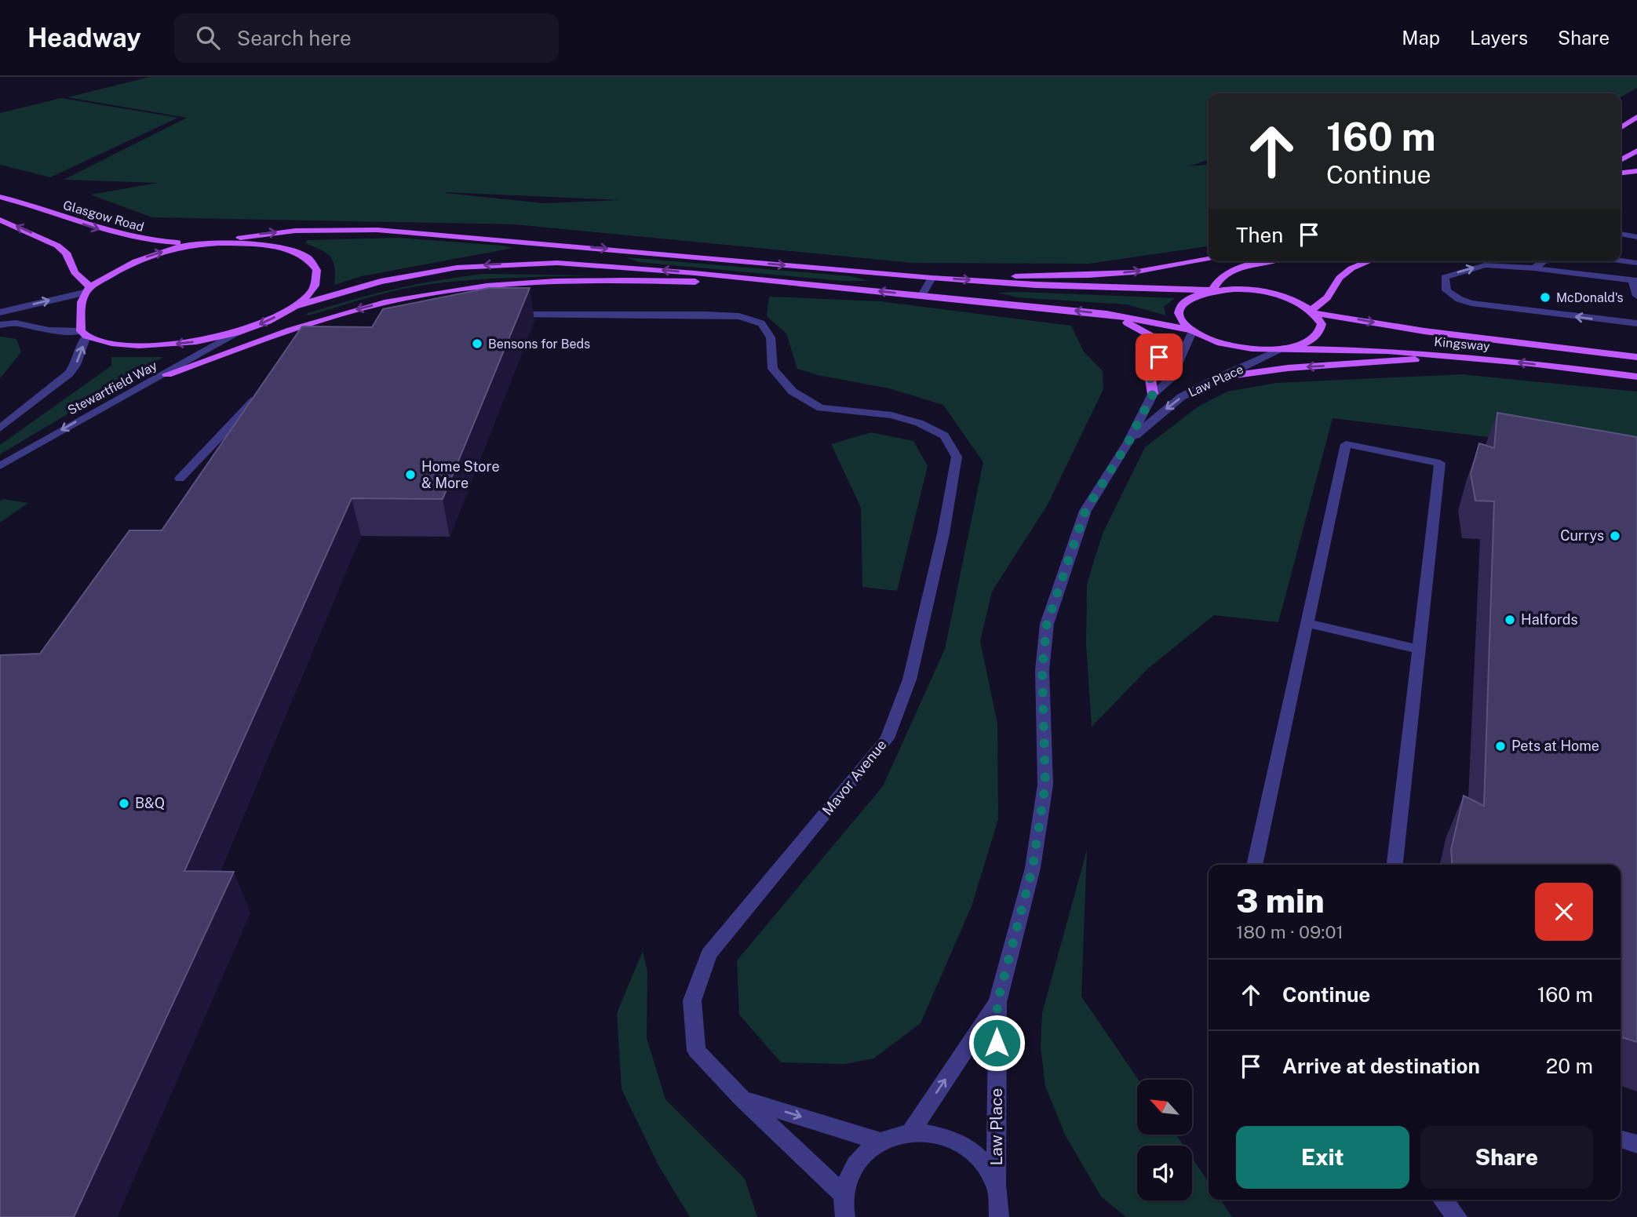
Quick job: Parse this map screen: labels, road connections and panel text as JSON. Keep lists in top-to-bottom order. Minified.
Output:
{"streets":{"main road":["Glasgow Road","Kingsway"],"street":["Law Place","Stewartfield Way","Mavor Avenue"]},"crossings":[["Kingsway","Law Place"]],"places":["McDonald's","Bensons for Beds","Home Store & More","Currys","Halfords","Pets at Home","B&Q"],"north":"top left","page":{"header":"Headway","search":"Search here","nav":["Map","Layers","Share"],"turn":["160 m","Continue"],"then":"Then","heading":["3 min","180 m · 09:01"],"list":[{"name":"Continue","value":"160 m"},{"name":"Arrive at destination","value":"20 m"}],"buttons":["Exit","Share"]}}
